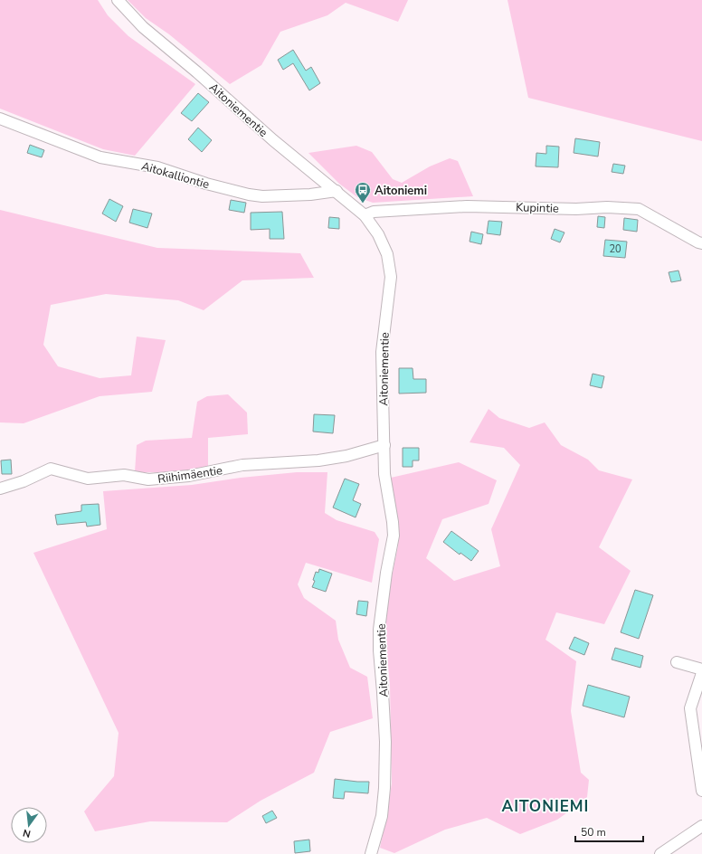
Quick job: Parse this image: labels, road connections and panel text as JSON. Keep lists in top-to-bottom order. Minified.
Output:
{"streets":{"street":["Aitoniementie","Aitokalliontie","Kupintie","Riihimäentie"]},"crossings":[["Aitoniementie","Aitokalliontie"],["Aitoniementie","Kupintie"],["Aitoniementie","Riihimäentie"]],"districts":["AITONIEMI"],"places":{"bus stop":["Aitoniemi"]},"house_numbers":["20"],"scale_bar":"50 m","north":"bottom"}
